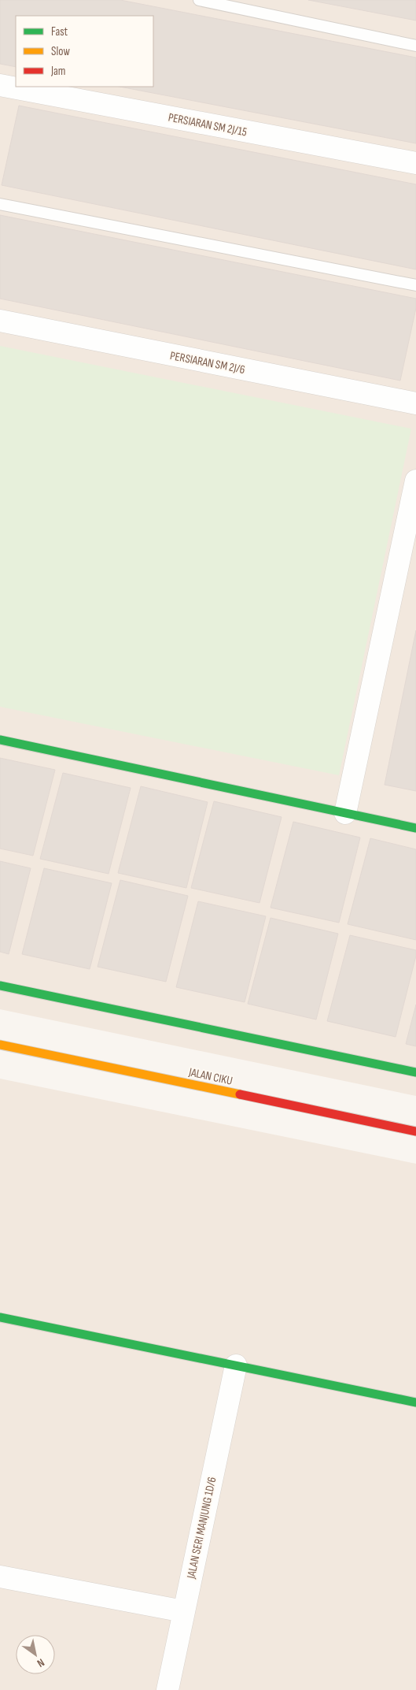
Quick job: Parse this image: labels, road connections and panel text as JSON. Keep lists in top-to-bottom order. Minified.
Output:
{"streets":{"street":["PERSIARAN SM 2J/15","PERSIARAN SM 2J/6","JALAN CIKU","JALAN SERI MANJUNG 1D/6"]},"legend":["Fast","Slow","Jam"],"north":"bottom right"}
